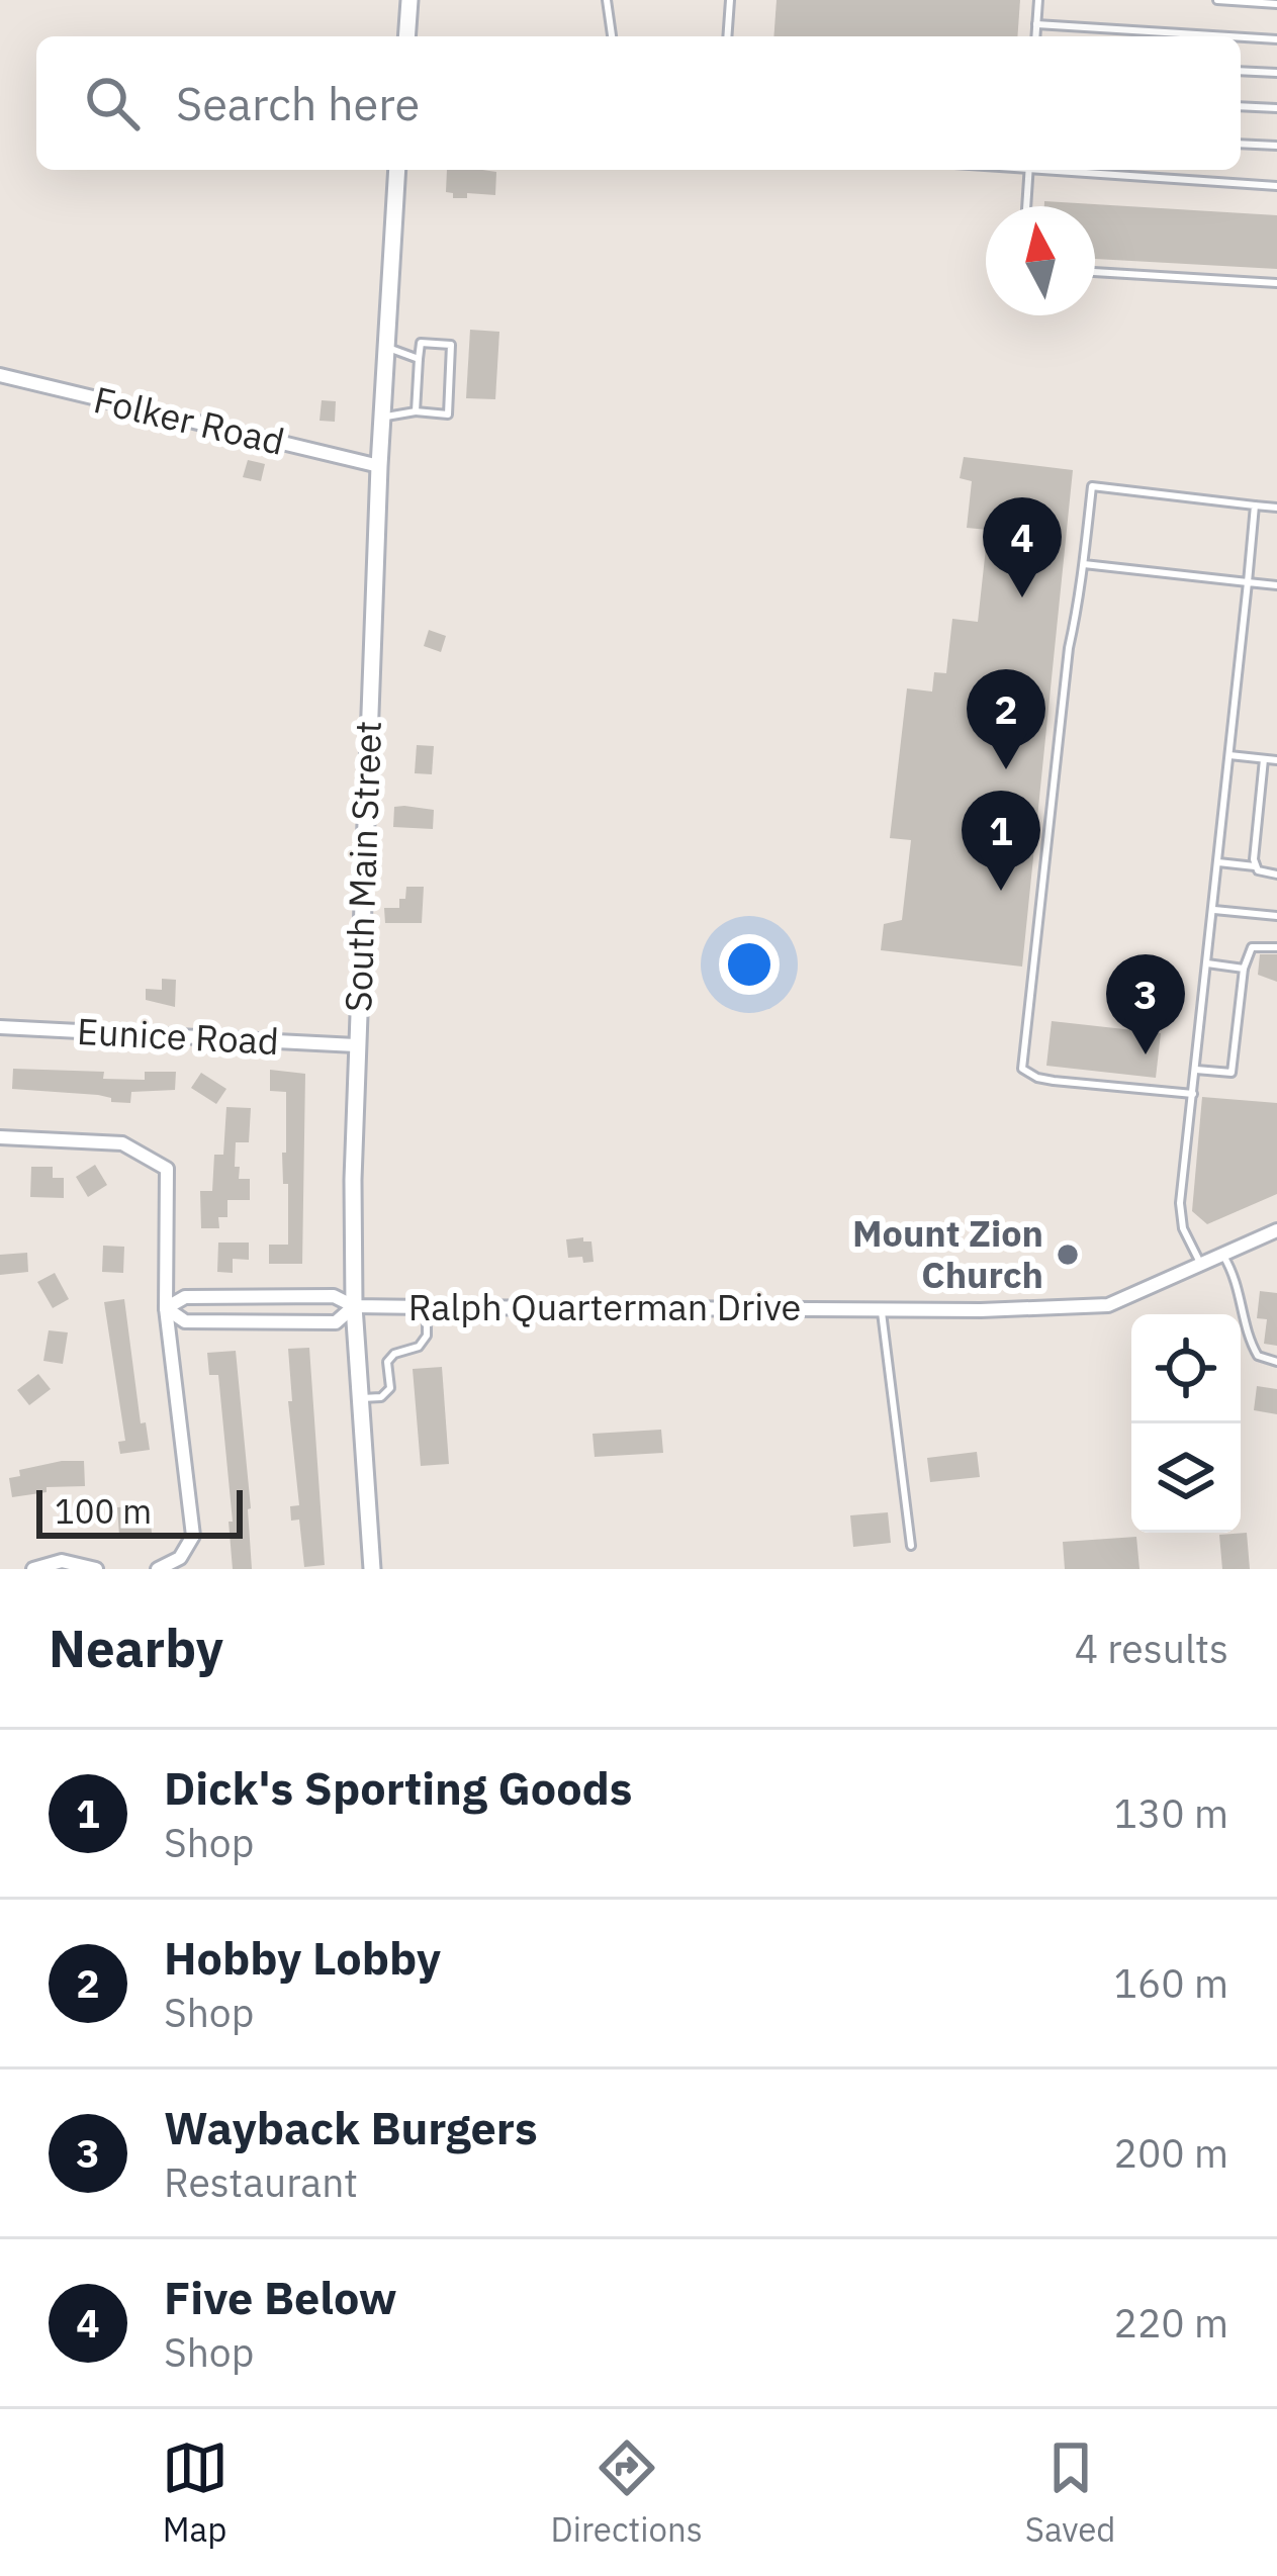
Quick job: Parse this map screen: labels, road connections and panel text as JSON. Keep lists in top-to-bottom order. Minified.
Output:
{"streets":{"street":["Folker Road","South Main Street","Eunice Road","Ralph Quarterman Drive"]},"crossings":[["Folker Road","South Main Street"],["South Main Street","Eunice Road"],["South Main Street","Ralph Quarterman Drive"]],"places":["Mount Zion Church"],"scale_bar":"100 m","north":"top","page":{"search":"Search here","pins":["4","2","1","3"],"scale":"100 m","heading":["Nearby","4 results"],"list":[{"mark":"1","name":"Dick's Sporting Goods","note":"Shop","value":"130 m"},{"mark":"2","name":"Hobby Lobby","note":"Shop","value":"160 m"},{"mark":"3","name":"Wayback Burgers","note":"Restaurant","value":"200 m"},{"mark":"4","name":"Five Below","note":"Shop","value":"220 m"}],"nav":["Map","Directions","Saved"]}}
